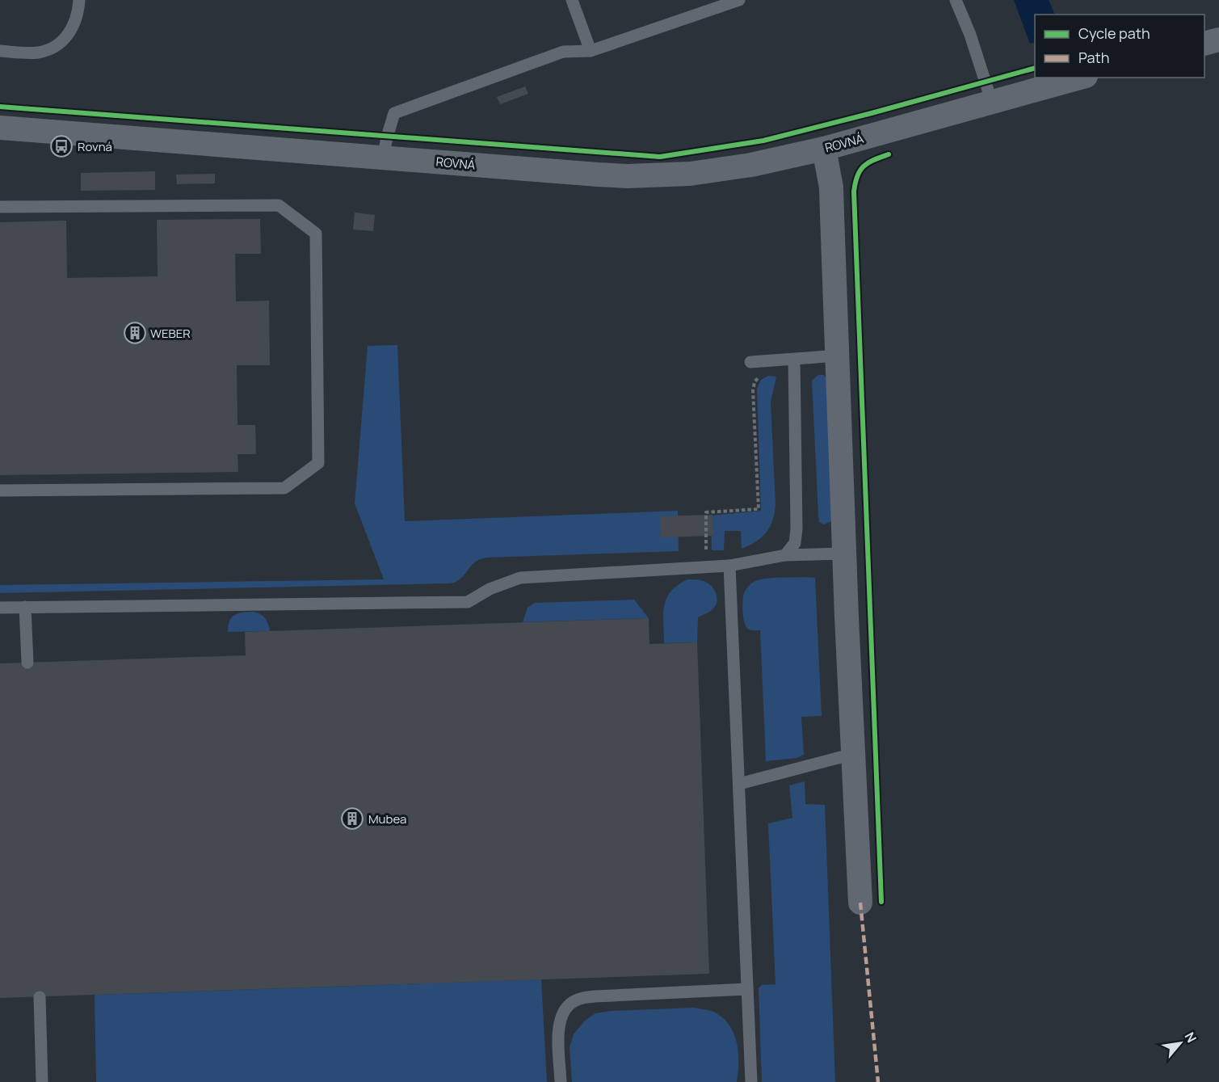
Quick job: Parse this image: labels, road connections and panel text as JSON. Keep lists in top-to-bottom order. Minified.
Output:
{"streets":{"street":["ROVNÁ"]},"places":{"bus stop":["Rovná"],"building":["WEBER","Mubea"]},"legend":["Cycle path","Path"],"north":"top right"}
